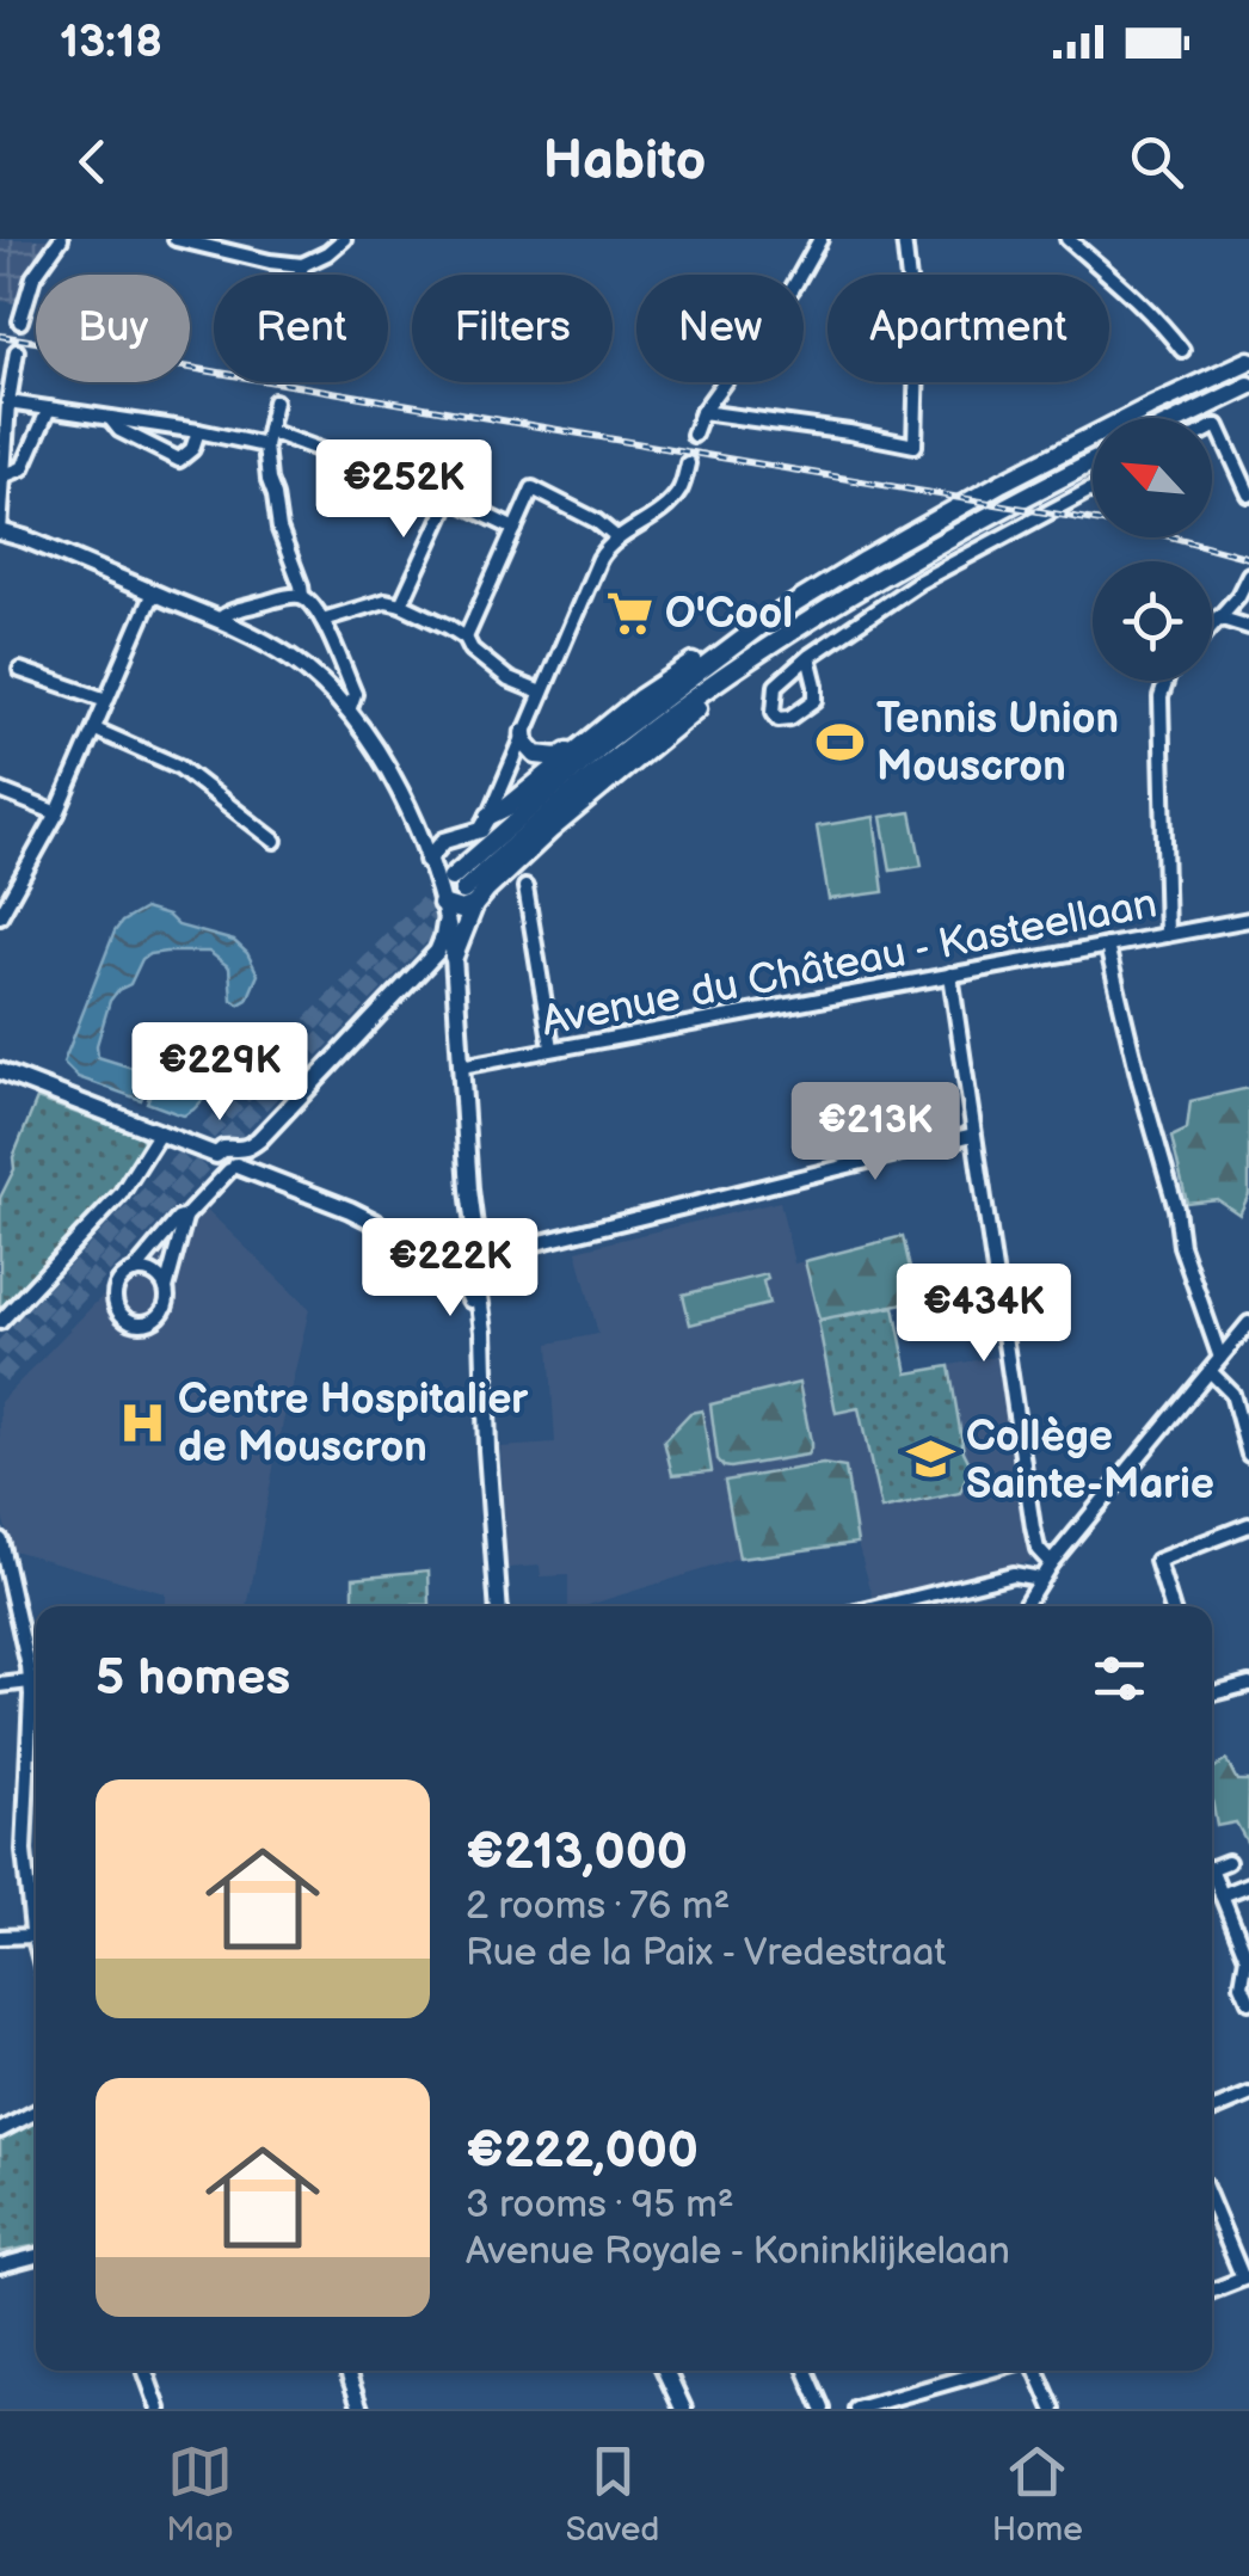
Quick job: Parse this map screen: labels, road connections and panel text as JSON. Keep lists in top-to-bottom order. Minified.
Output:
{"streets":{"street":["Avenue du Château - Kasteellaan"]},"places":{"supermarket":["O'Cool"],"sports":["Tennis Union Mouscron"],"hospital":["Centre Hospitalier de Mouscron"],"school or university":["Collège Sainte-Marie"]},"north":"top left","page":{"status":"13:18","header":"Habito","chip":["Buy","Rent","Filters","New","Apartment"],"price":["€252K","€229K","€213K","€222K","€434K"],"heading":"5 homes","list":[{"name":"€213,000","note":"2 rooms · 76 m² · Rue de la Paix - Vredestraat"},{"name":"€222,000","note":"3 rooms · 95 m² · Avenue Royale - Koninklijkelaan"}],"tabs":["Map","Saved","Home"]}}
